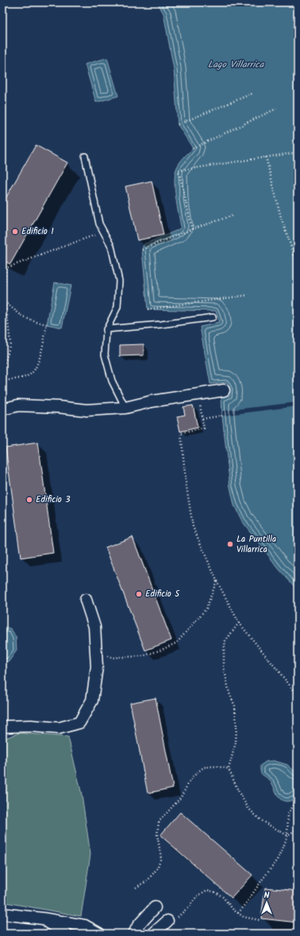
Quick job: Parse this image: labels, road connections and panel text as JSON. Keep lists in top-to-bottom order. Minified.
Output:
{"water":["Lago Villarrica"],"places":["Edificio 1","Edificio 3","La Puntilla Villarrica","Edificio 5"],"north":"top"}
